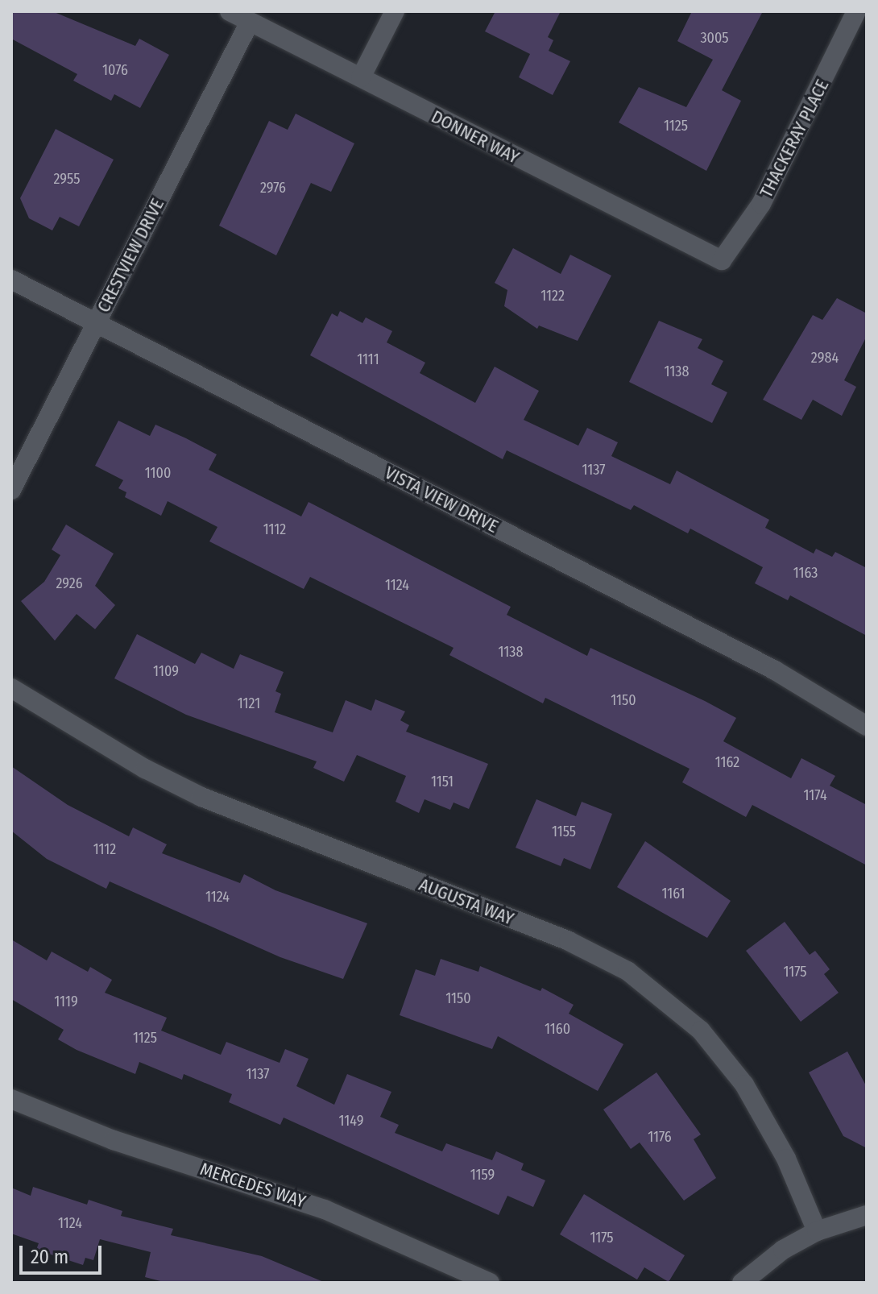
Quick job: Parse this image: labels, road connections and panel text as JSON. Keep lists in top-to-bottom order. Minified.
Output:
{"streets":{"street":["DONNER WAY","THACKERAY PLACE","CRESTVIEW DRIVE","VISTA VIEW DRIVE","AUGUSTA WAY","MERCEDES WAY"]},"crossings":[["DONNER WAY","THACKERAY PLACE"],["DONNER WAY","CRESTVIEW DRIVE"],["CRESTVIEW DRIVE","VISTA VIEW DRIVE"]],"house_numbers":["3005","1076","1125","2955","2976","1122","2984","1111","1138","1137","1100","1112","1163","2926","1124","1138","1109","1150","1121","1162","1151","1174","1155","1112","1161","1124","1175","1150","1119","1160","1125","1137","1149","1176","1159","1124","1175"],"scale_bar":"20 m"}
